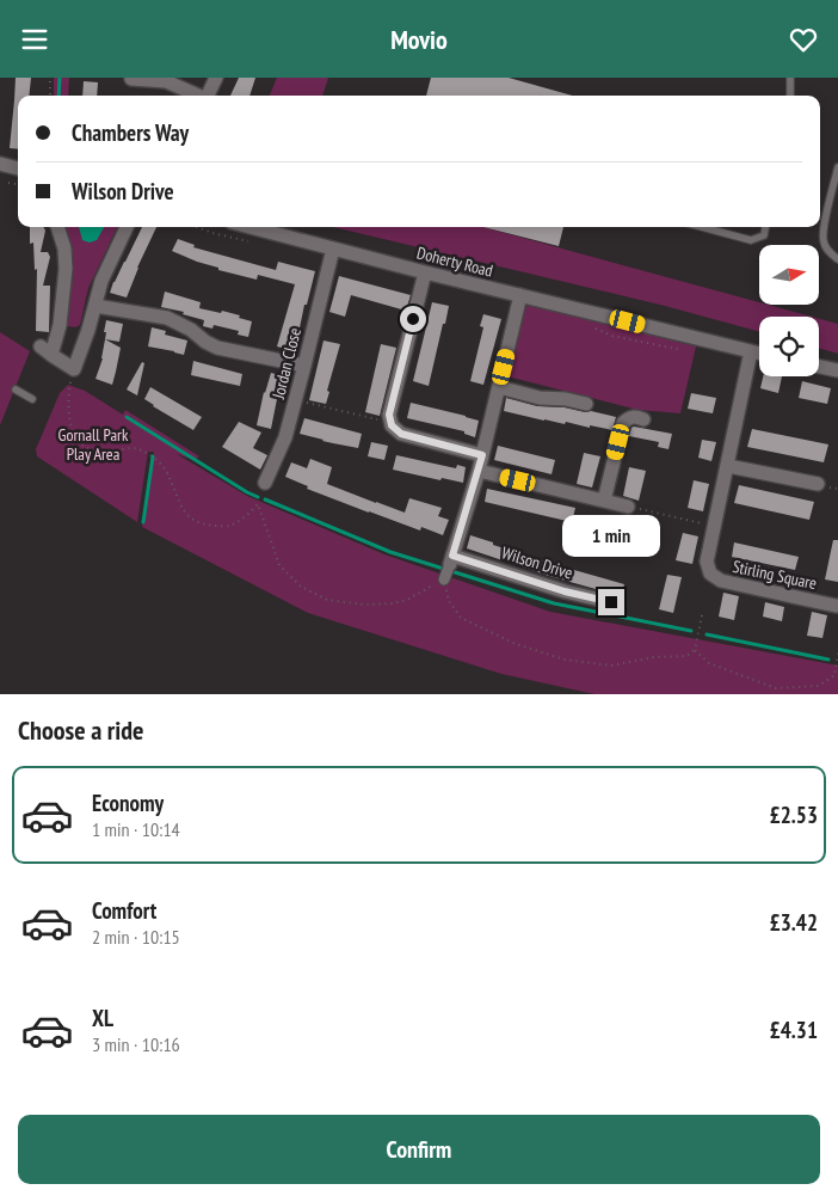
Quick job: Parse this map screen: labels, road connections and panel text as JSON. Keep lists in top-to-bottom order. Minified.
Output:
{"streets":{"street":["Doherty Road","Jordan Close","Wilson Drive","Stirling Square"]},"crossings":[["Doherty Road","Jordan Close"],["Doherty Road","Stirling Square"]],"parks":["Gornall Park Play Area"],"north":"right","page":{"header":"Movio","banner":["Chambers Way","Wilson Drive"],"bubble":"1 min","heading":"Choose a ride","list":[{"name":"Economy","note":"1 min · 10:14","value":"£2.53"},{"name":"Comfort","note":"2 min · 10:15","value":"£3.42"},{"name":"XL","note":"3 min · 10:16","value":"£4.31"}],"buttons":"Confirm"}}
